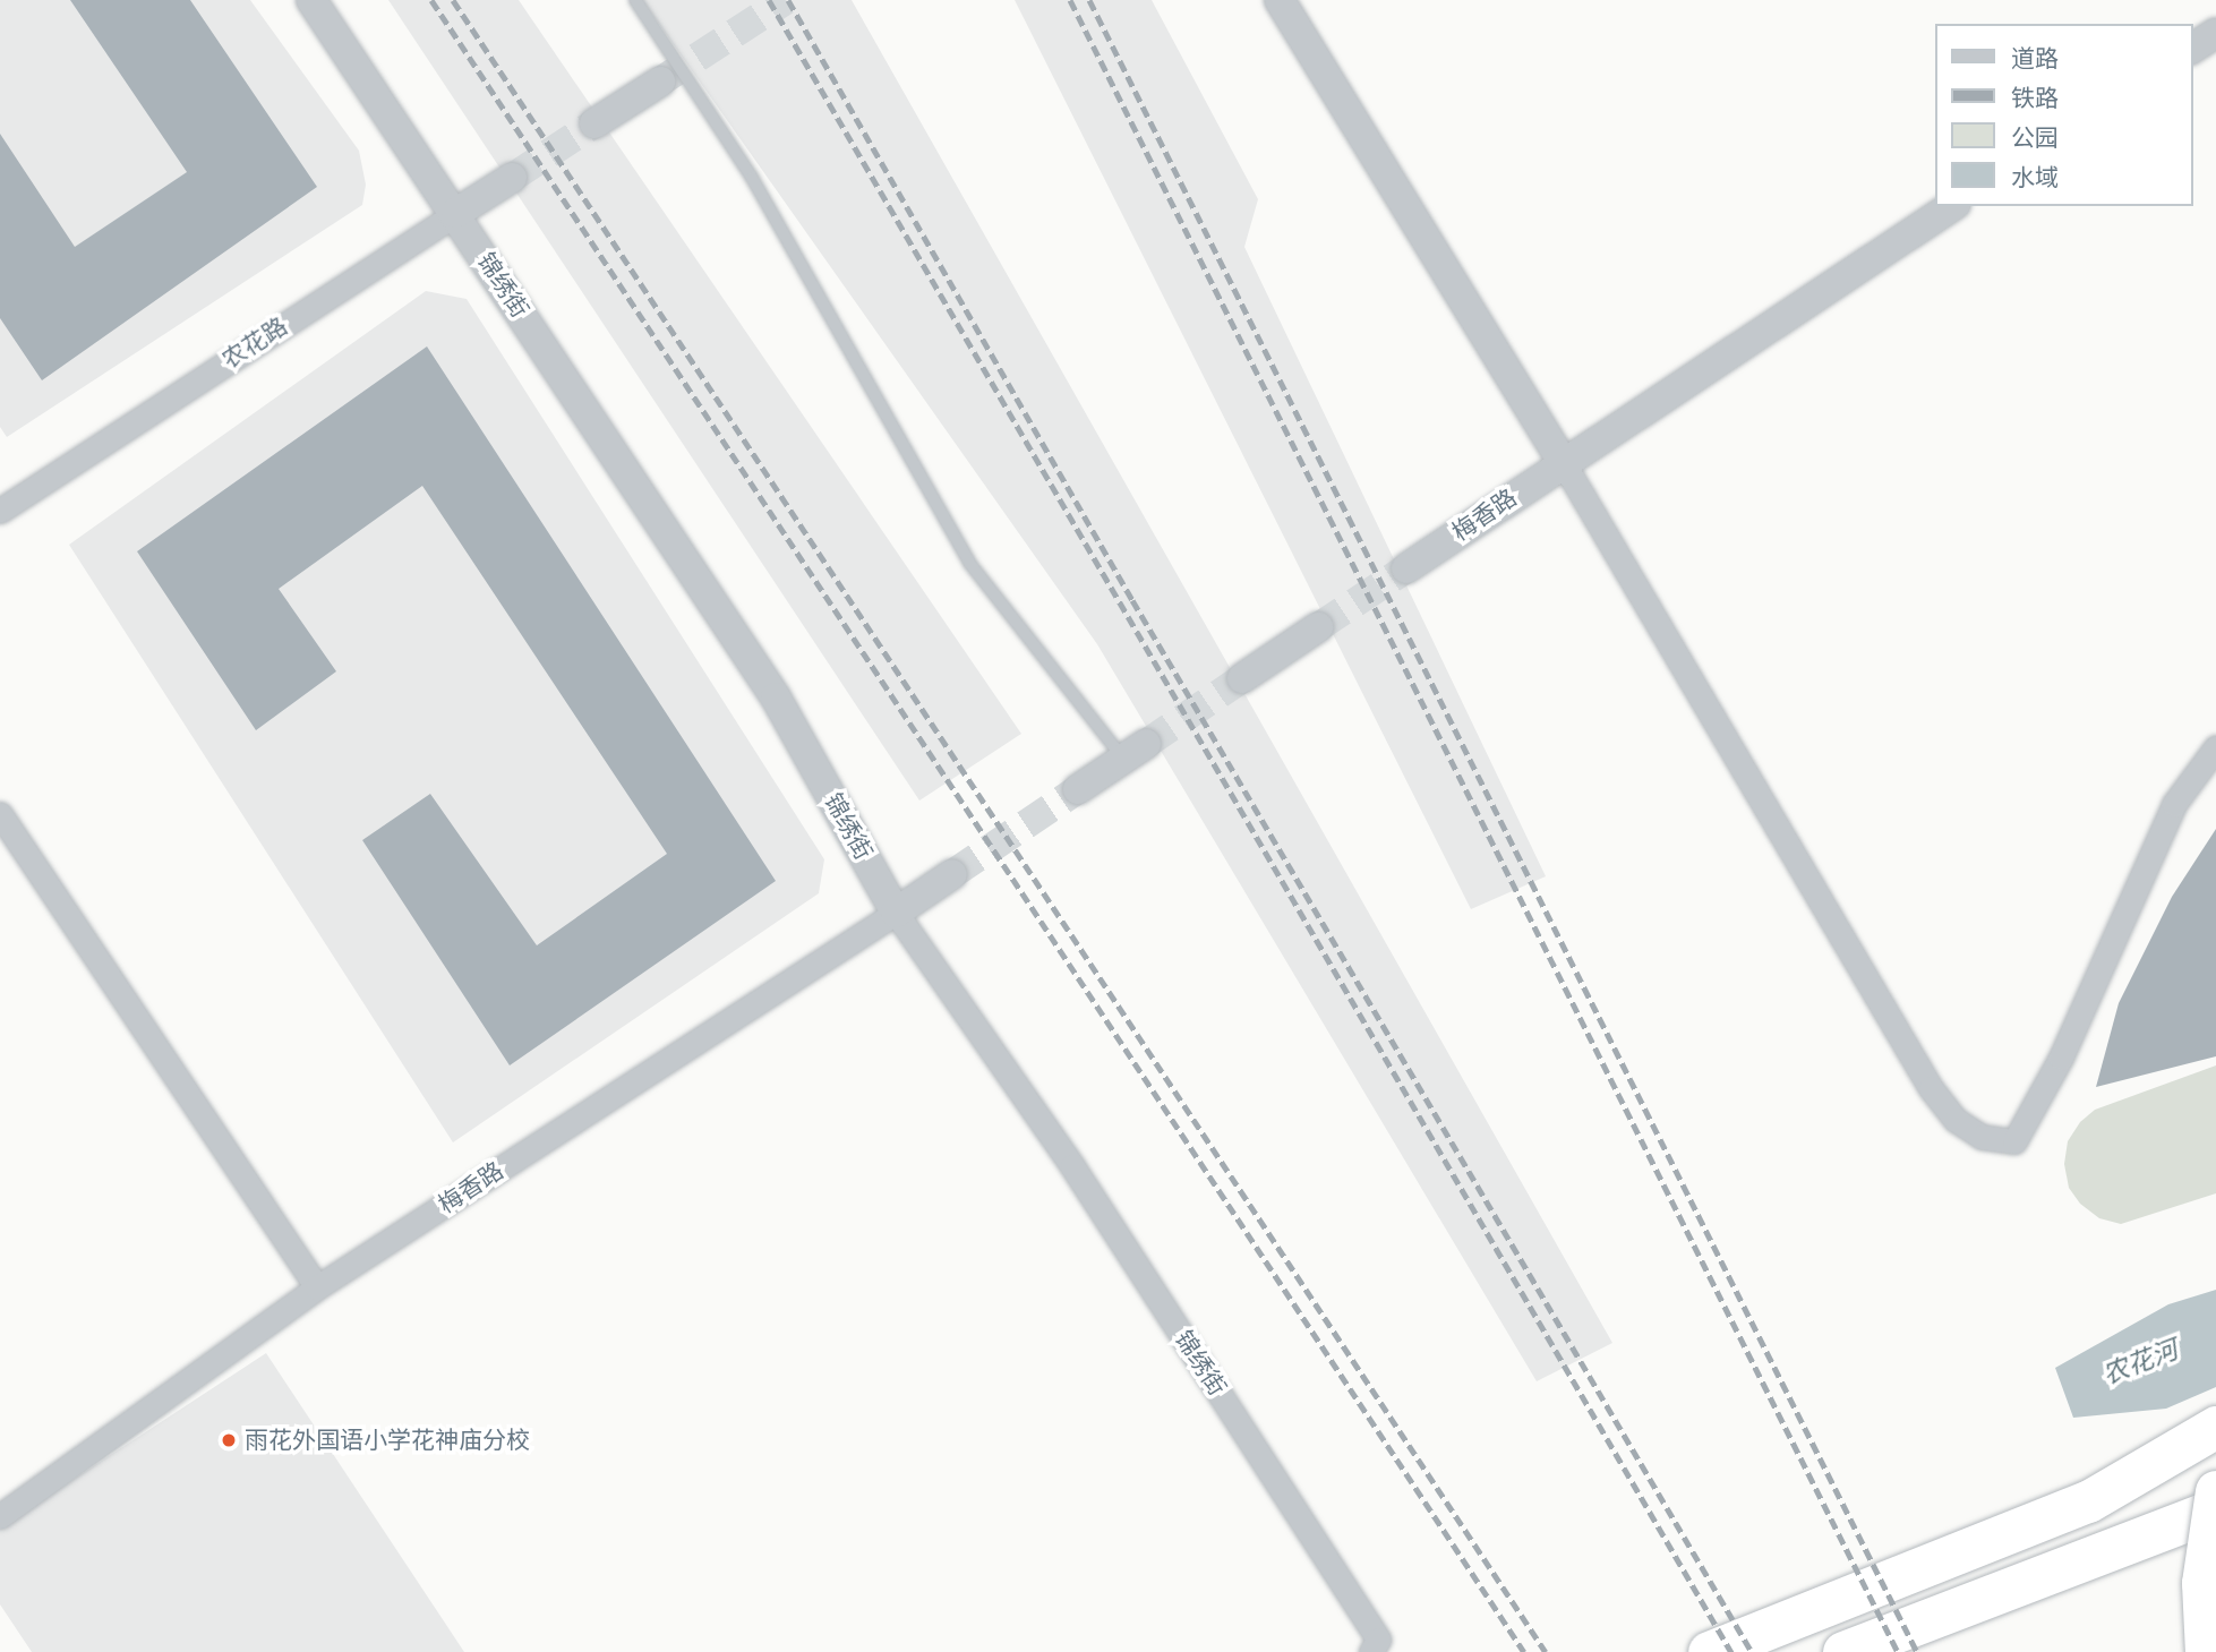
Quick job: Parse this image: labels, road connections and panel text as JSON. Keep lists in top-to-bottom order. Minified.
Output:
{"streets":{"street":["锦绣街","农花路","梅香路"]},"crossings":[["锦绣街","农花路"],["锦绣街","梅香路"]],"water":["农花河"],"places":["雨花外国语小学花神庙分校"],"legend":["道路","铁路","公园","水域"]}
